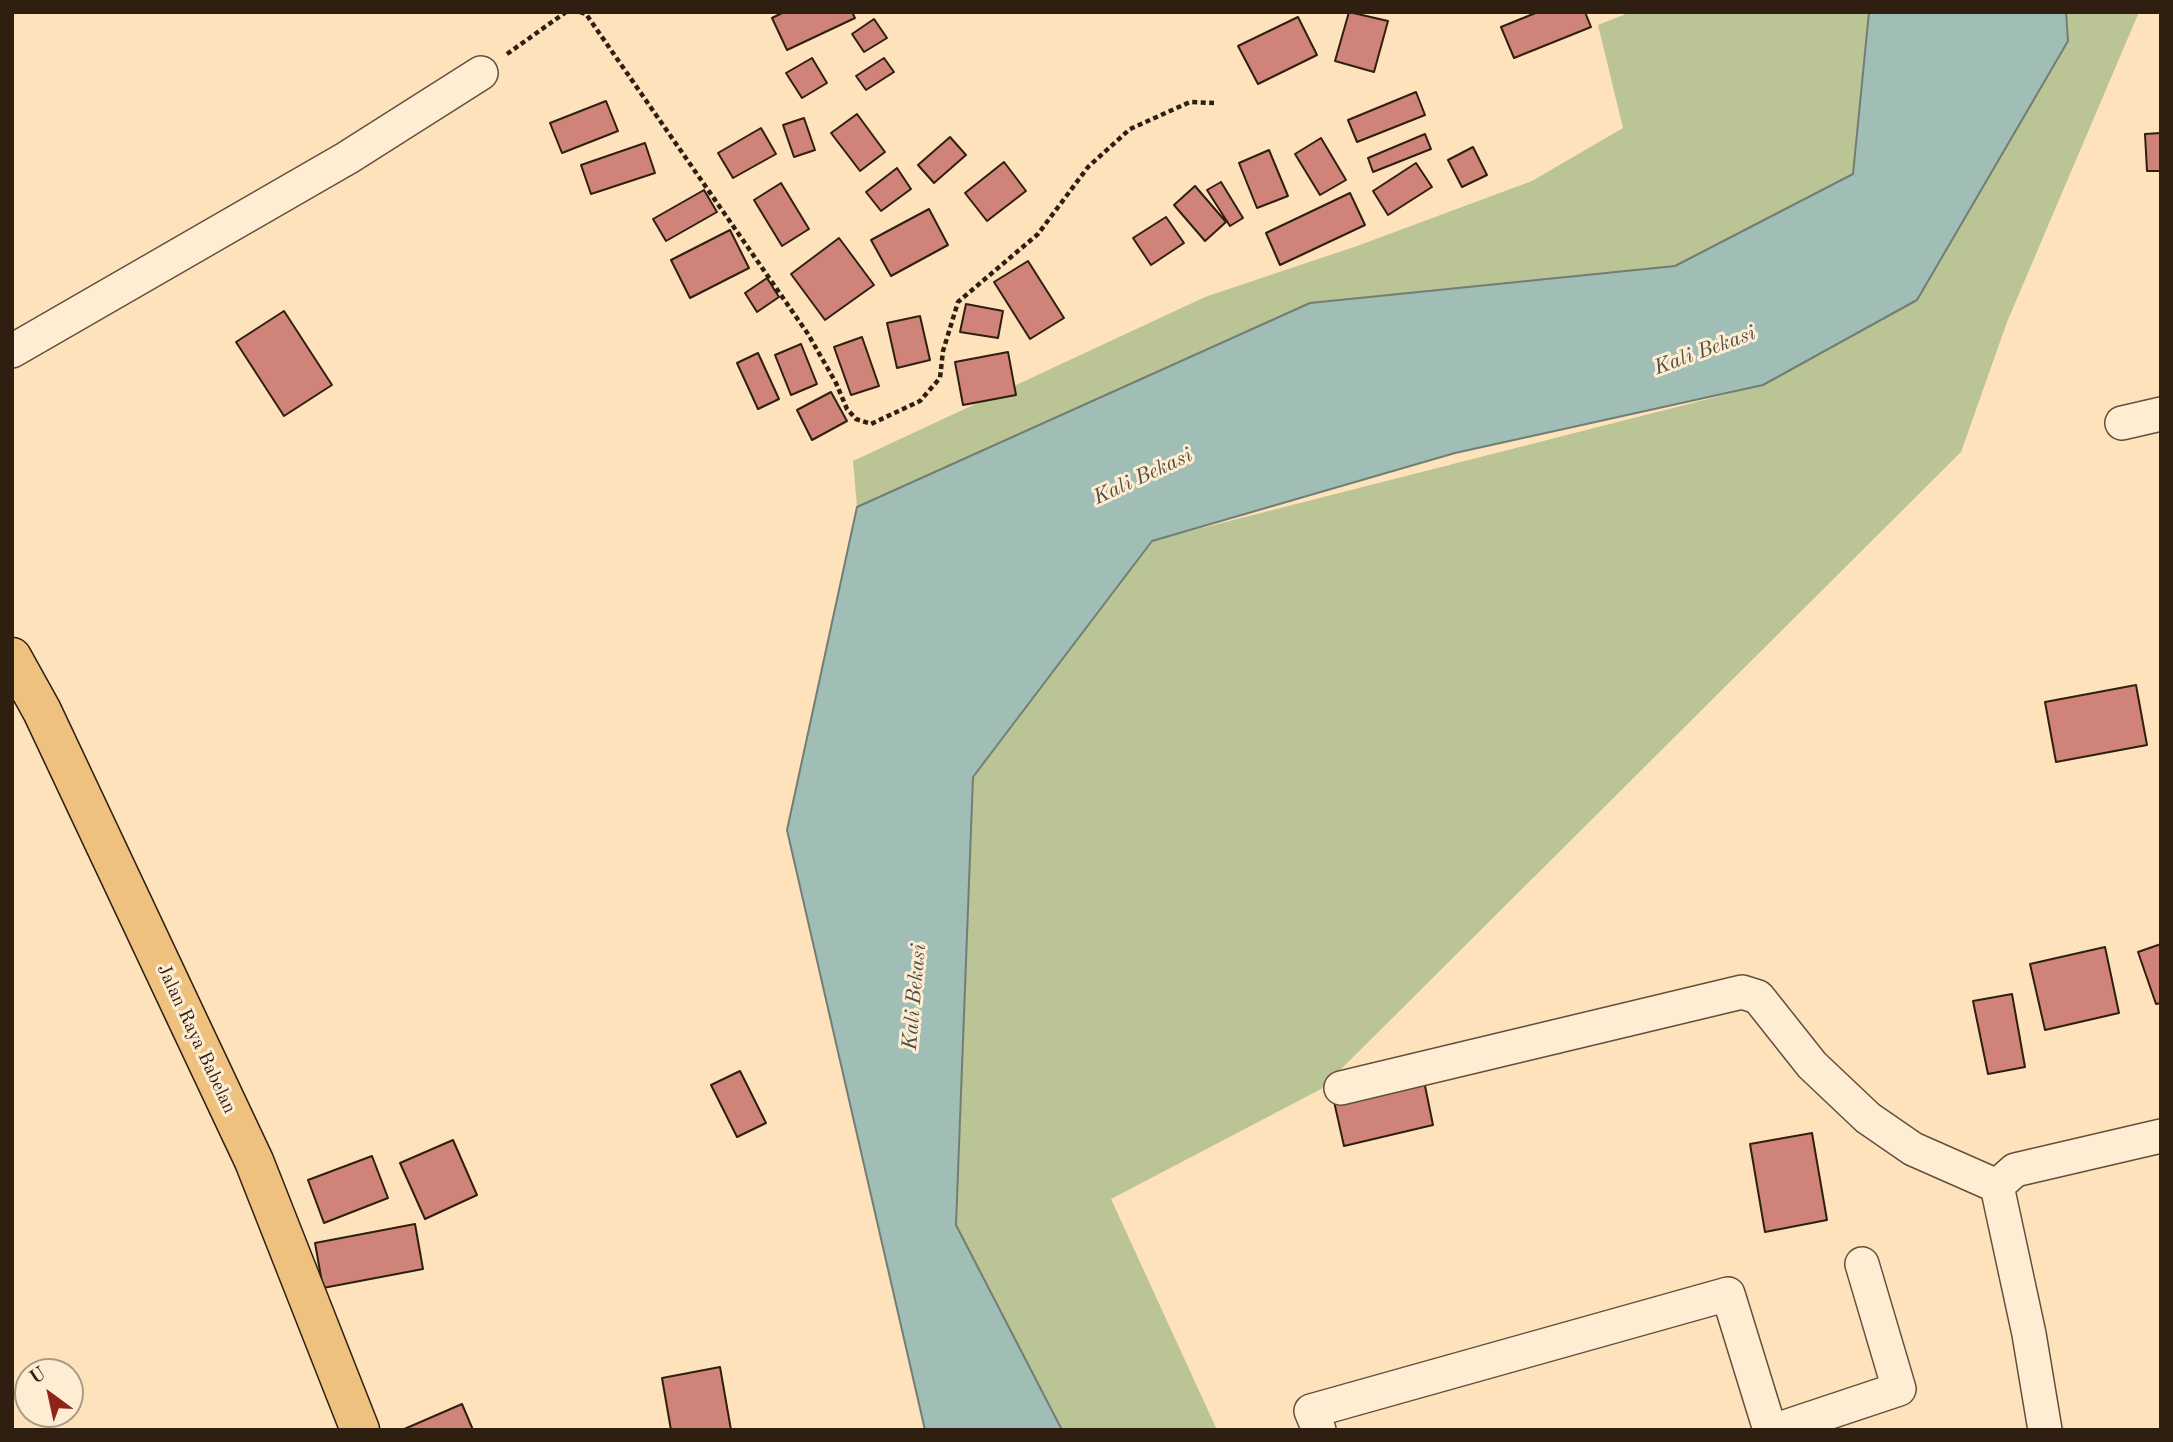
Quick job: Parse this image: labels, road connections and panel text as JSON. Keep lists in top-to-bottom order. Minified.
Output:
{"streets":{"main road":["Jalan Raya Babelan"]},"water":["Kali Bekasi"],"north":"top left"}
